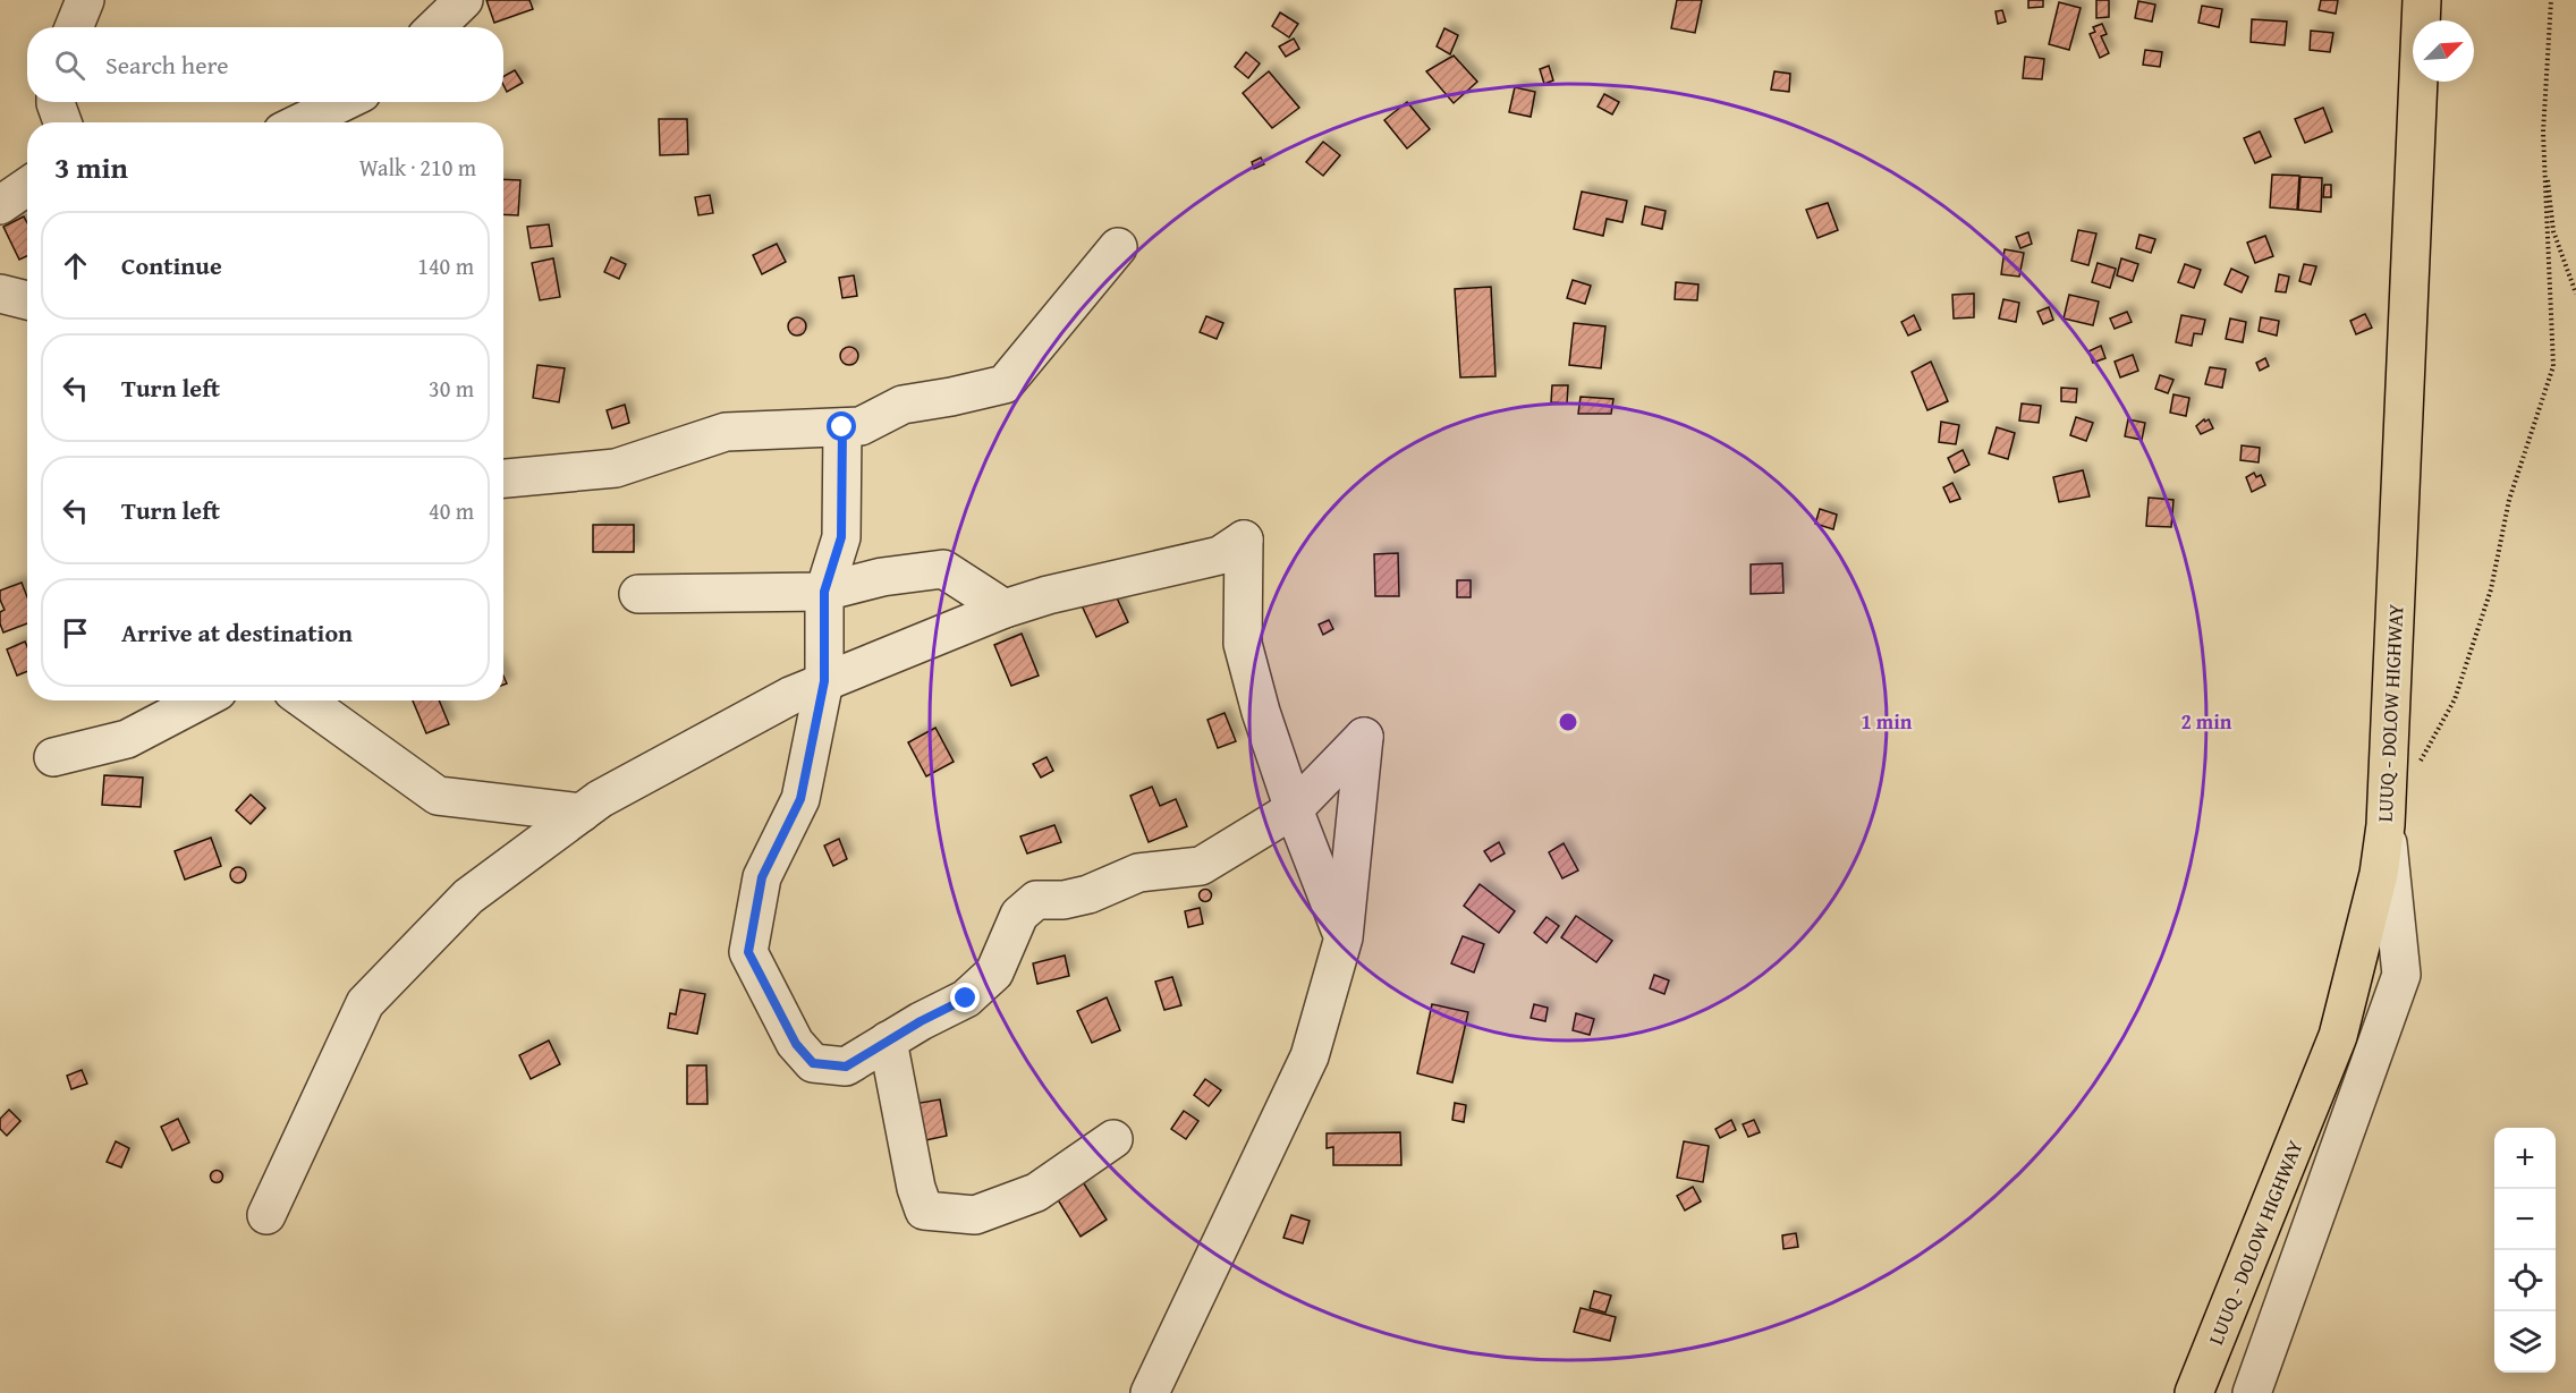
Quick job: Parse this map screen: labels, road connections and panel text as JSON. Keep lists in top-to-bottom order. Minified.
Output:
{"streets":{"main road":["LUUQ - DOLOW HIGHWAY"]},"north":"top right","page":{"search":"Search here","heading":["3 min","Walk · 210 m"],"list":[["Continue","140 m"],["Turn left","30 m"],["Turn left","40 m"],"Arrive at destination"],"map_buttons":["+","−"]},"rings":["1 min","2 min"]}
